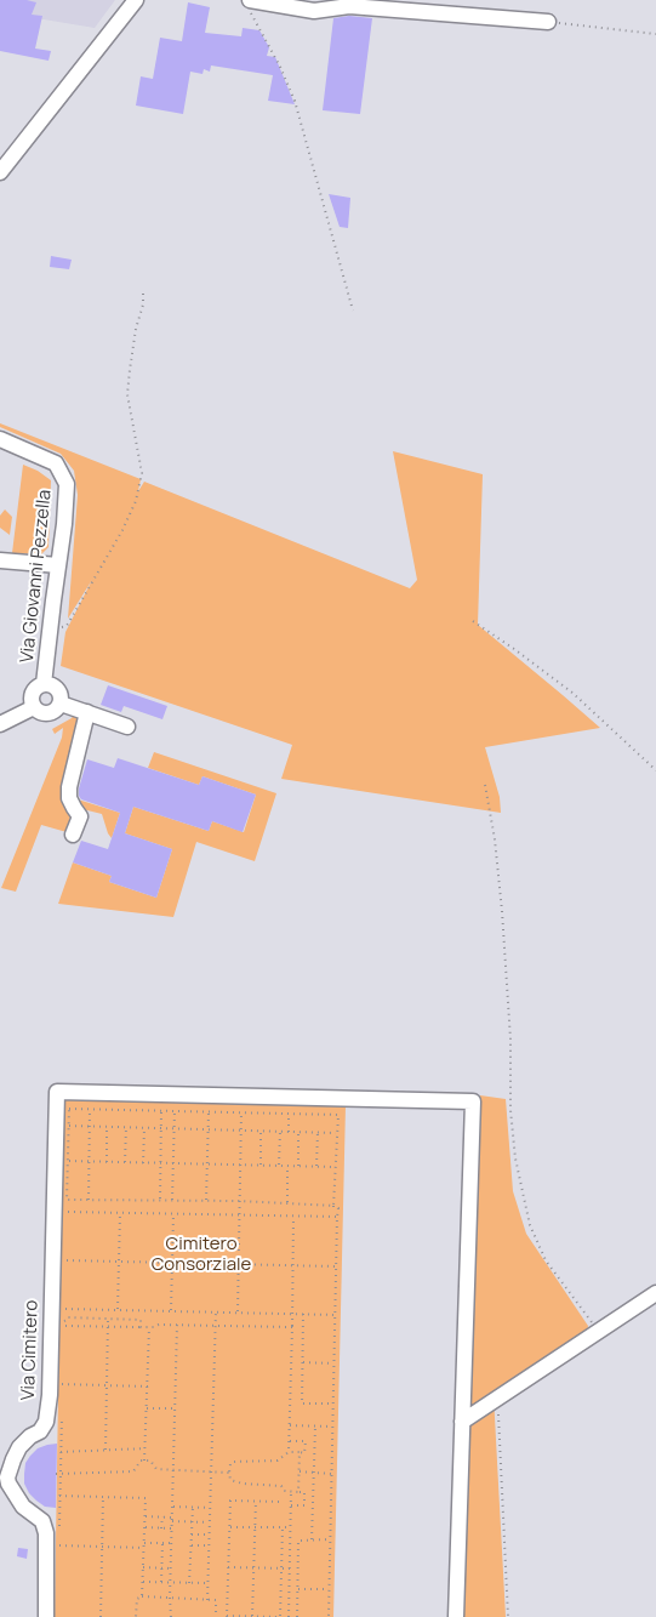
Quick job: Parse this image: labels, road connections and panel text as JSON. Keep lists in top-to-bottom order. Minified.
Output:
{"streets":{"street":["Via Giovanni Pezzella","Via Cimitero"]},"parks":["Cimitero Consorziale"]}
